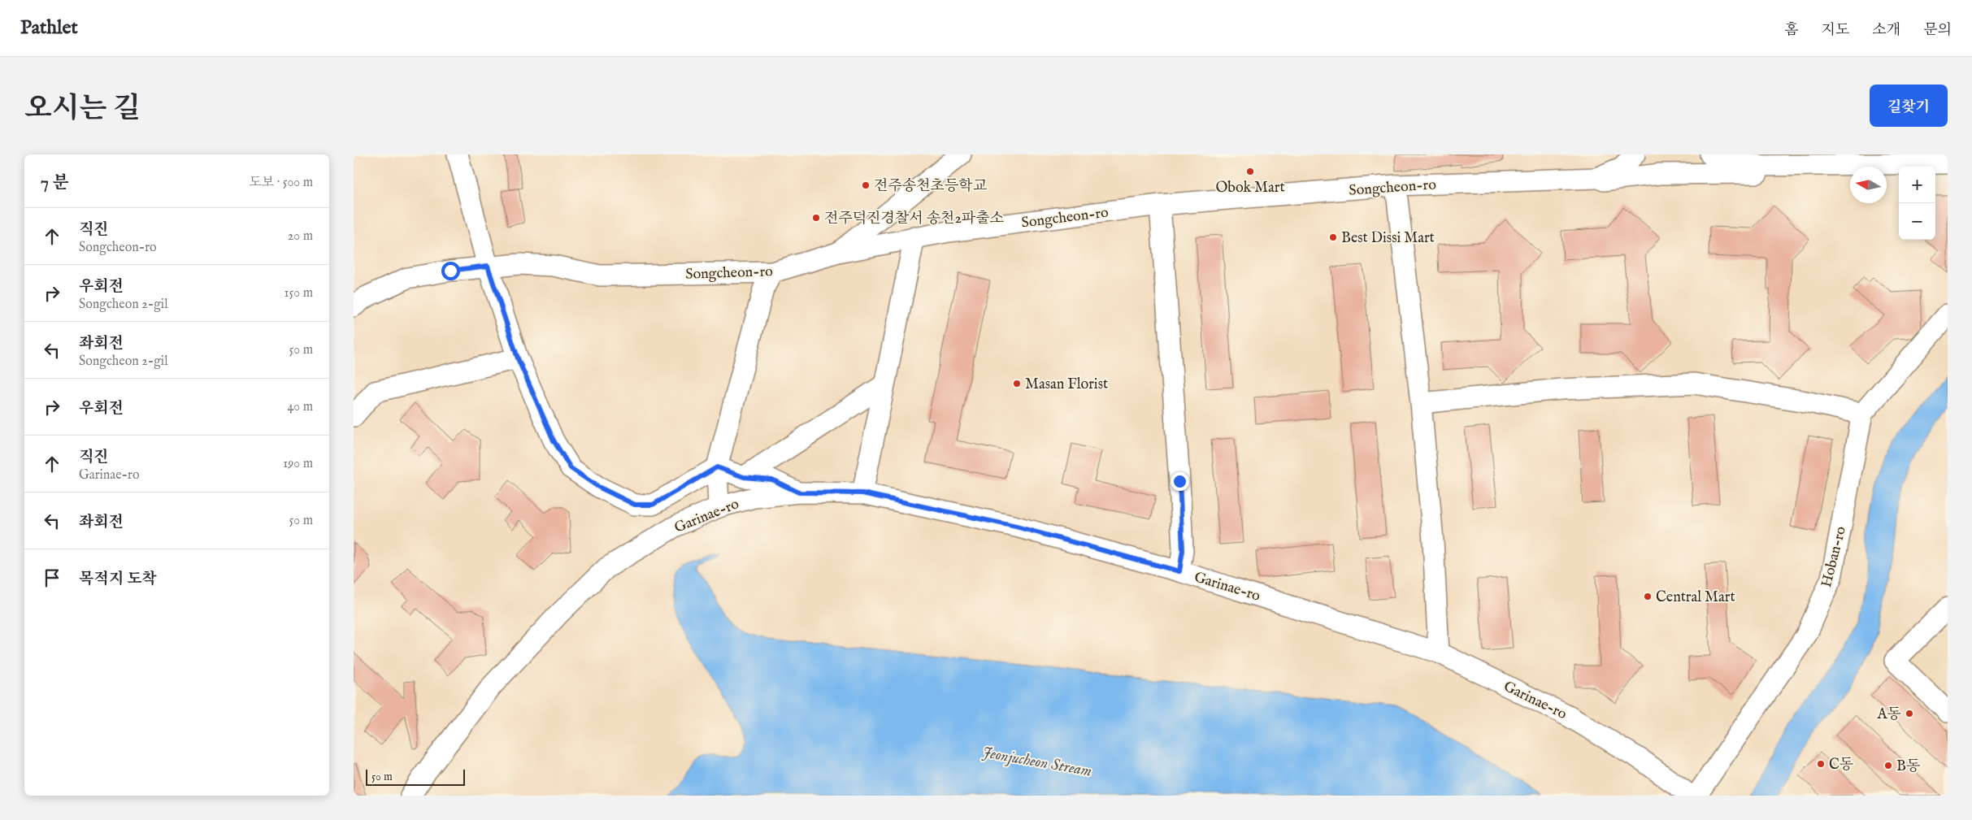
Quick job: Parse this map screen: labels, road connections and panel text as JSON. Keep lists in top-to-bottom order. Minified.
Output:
{"streets":{"street":["Songcheon-ro","Garinae-ro","Hoban-ro"]},"water":["Jeonjucheon Stream"],"places":["Obok Mart","전주송천초등학교","전주덕진경찰서 송천2파출소","Best Dissi Mart","Masan Florist","Central Mart","A동","C동","B동"],"scale_bar":"50 m","north":"left","page":{"header":"Pathlet","nav":["홈","지도","소개","문의"],"title":"오시는 길","buttons":"길찾기","heading":["7 분","도보 · 500 m"],"map_buttons":["+","−"],"list":[["직진","Songcheon-ro","20 m"],["우회전","Songcheon 2-gil","150 m"],["좌회전","Songcheon 2-gil","50 m"],["우회전","40 m"],["직진","Garinae-ro","190 m"],["좌회전","50 m"],"목적지 도착"],"scale":"50 m"}}
